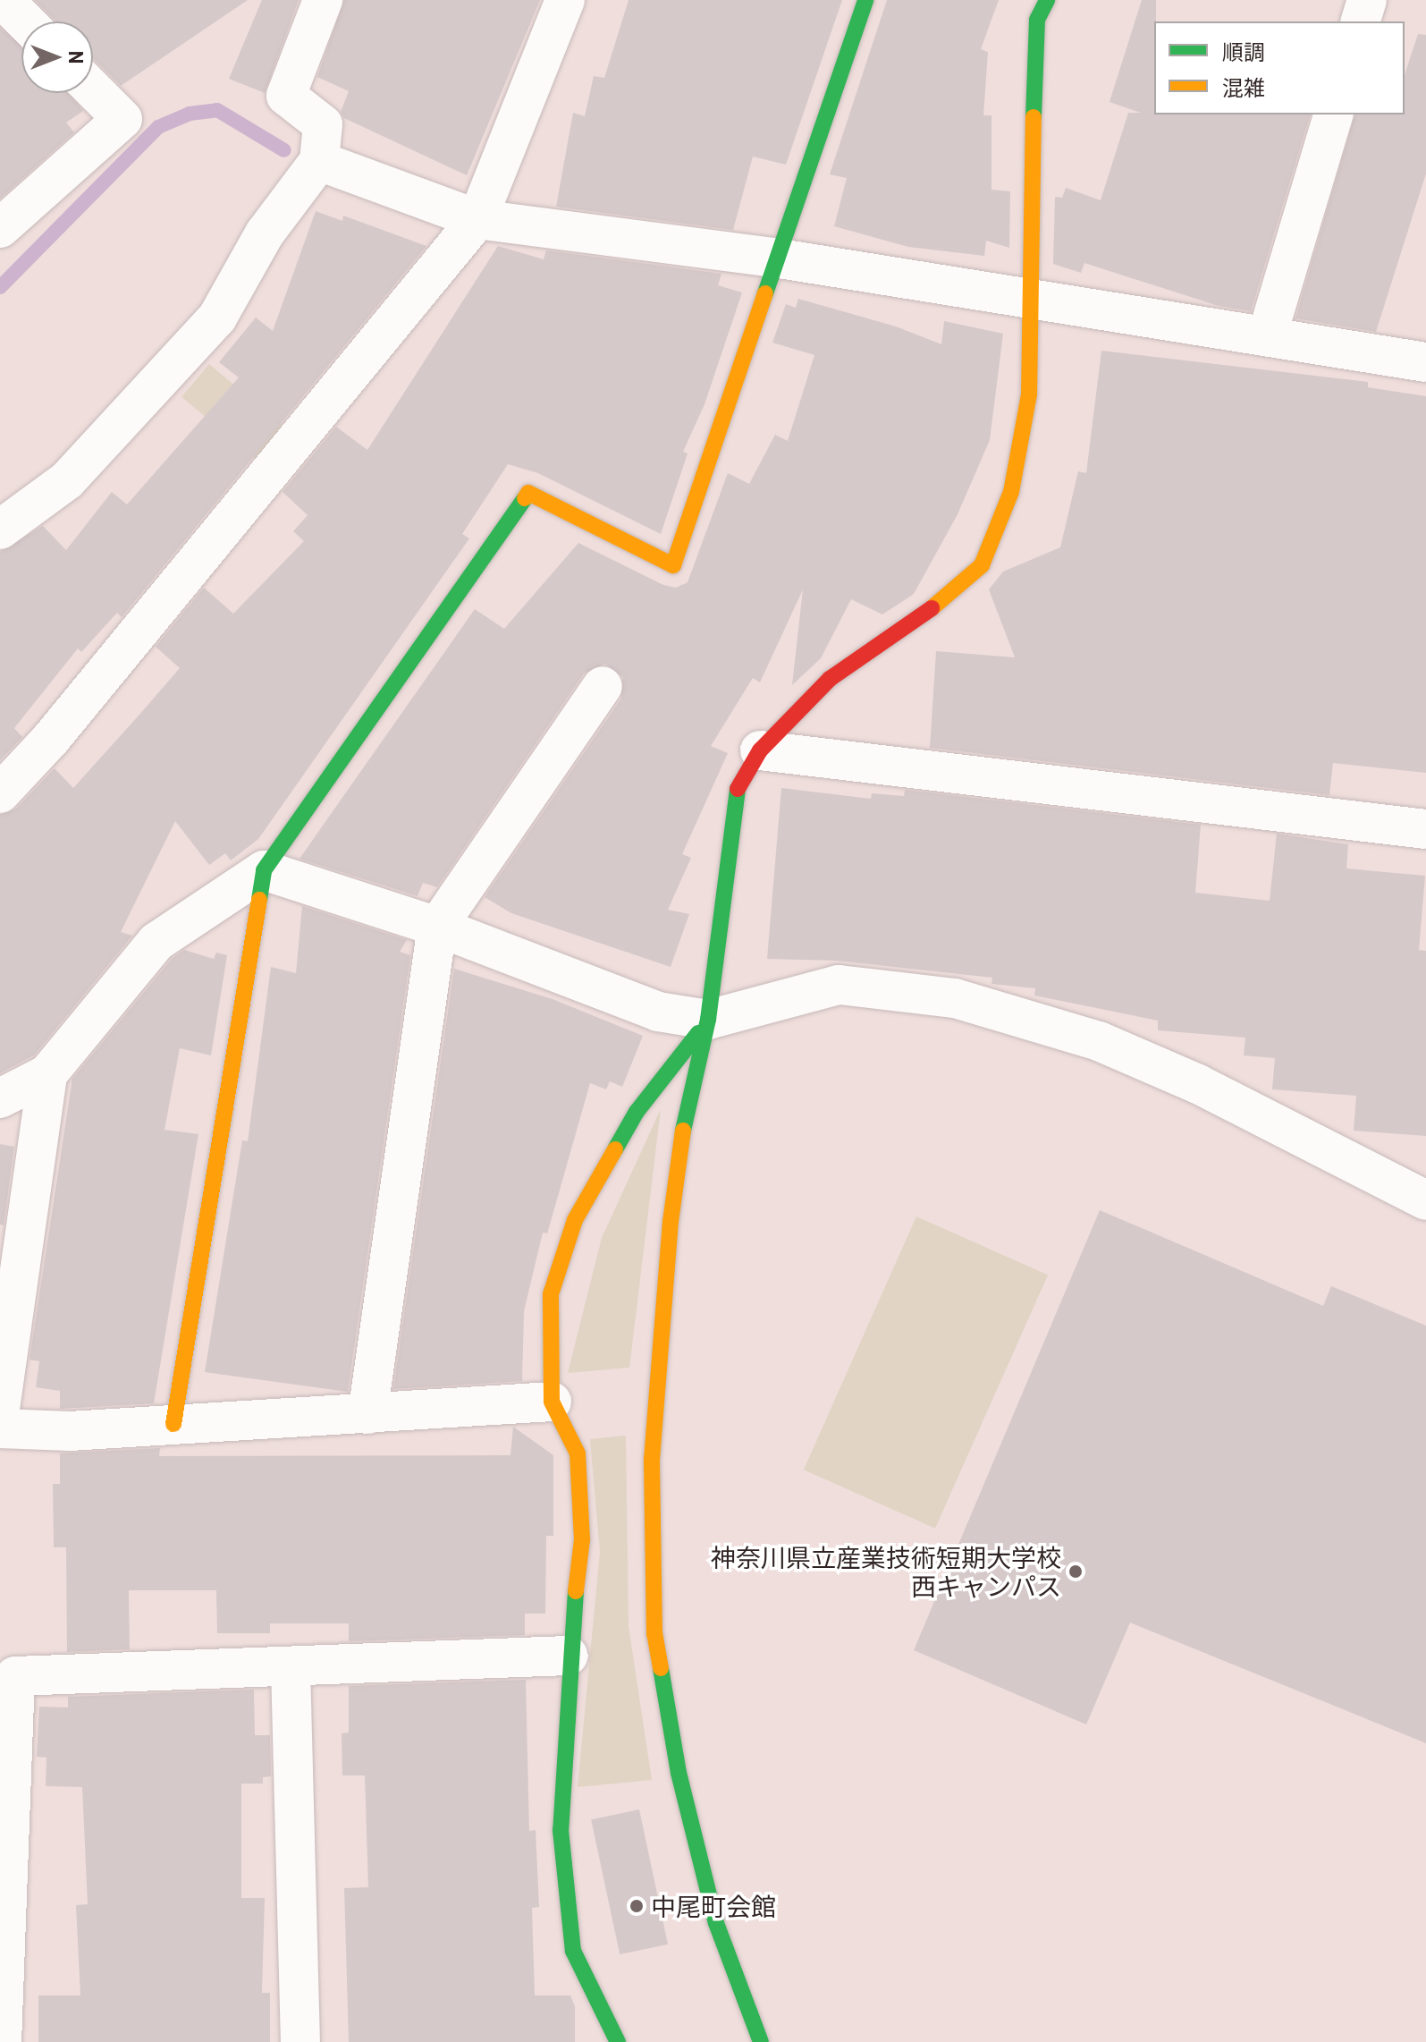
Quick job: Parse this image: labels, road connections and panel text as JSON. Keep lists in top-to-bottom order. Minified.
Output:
{"places":["神奈川県立産業技術短期大学校 西キャンパス","中尾町会館"],"legend":["順調","混雑"],"north":"right"}
